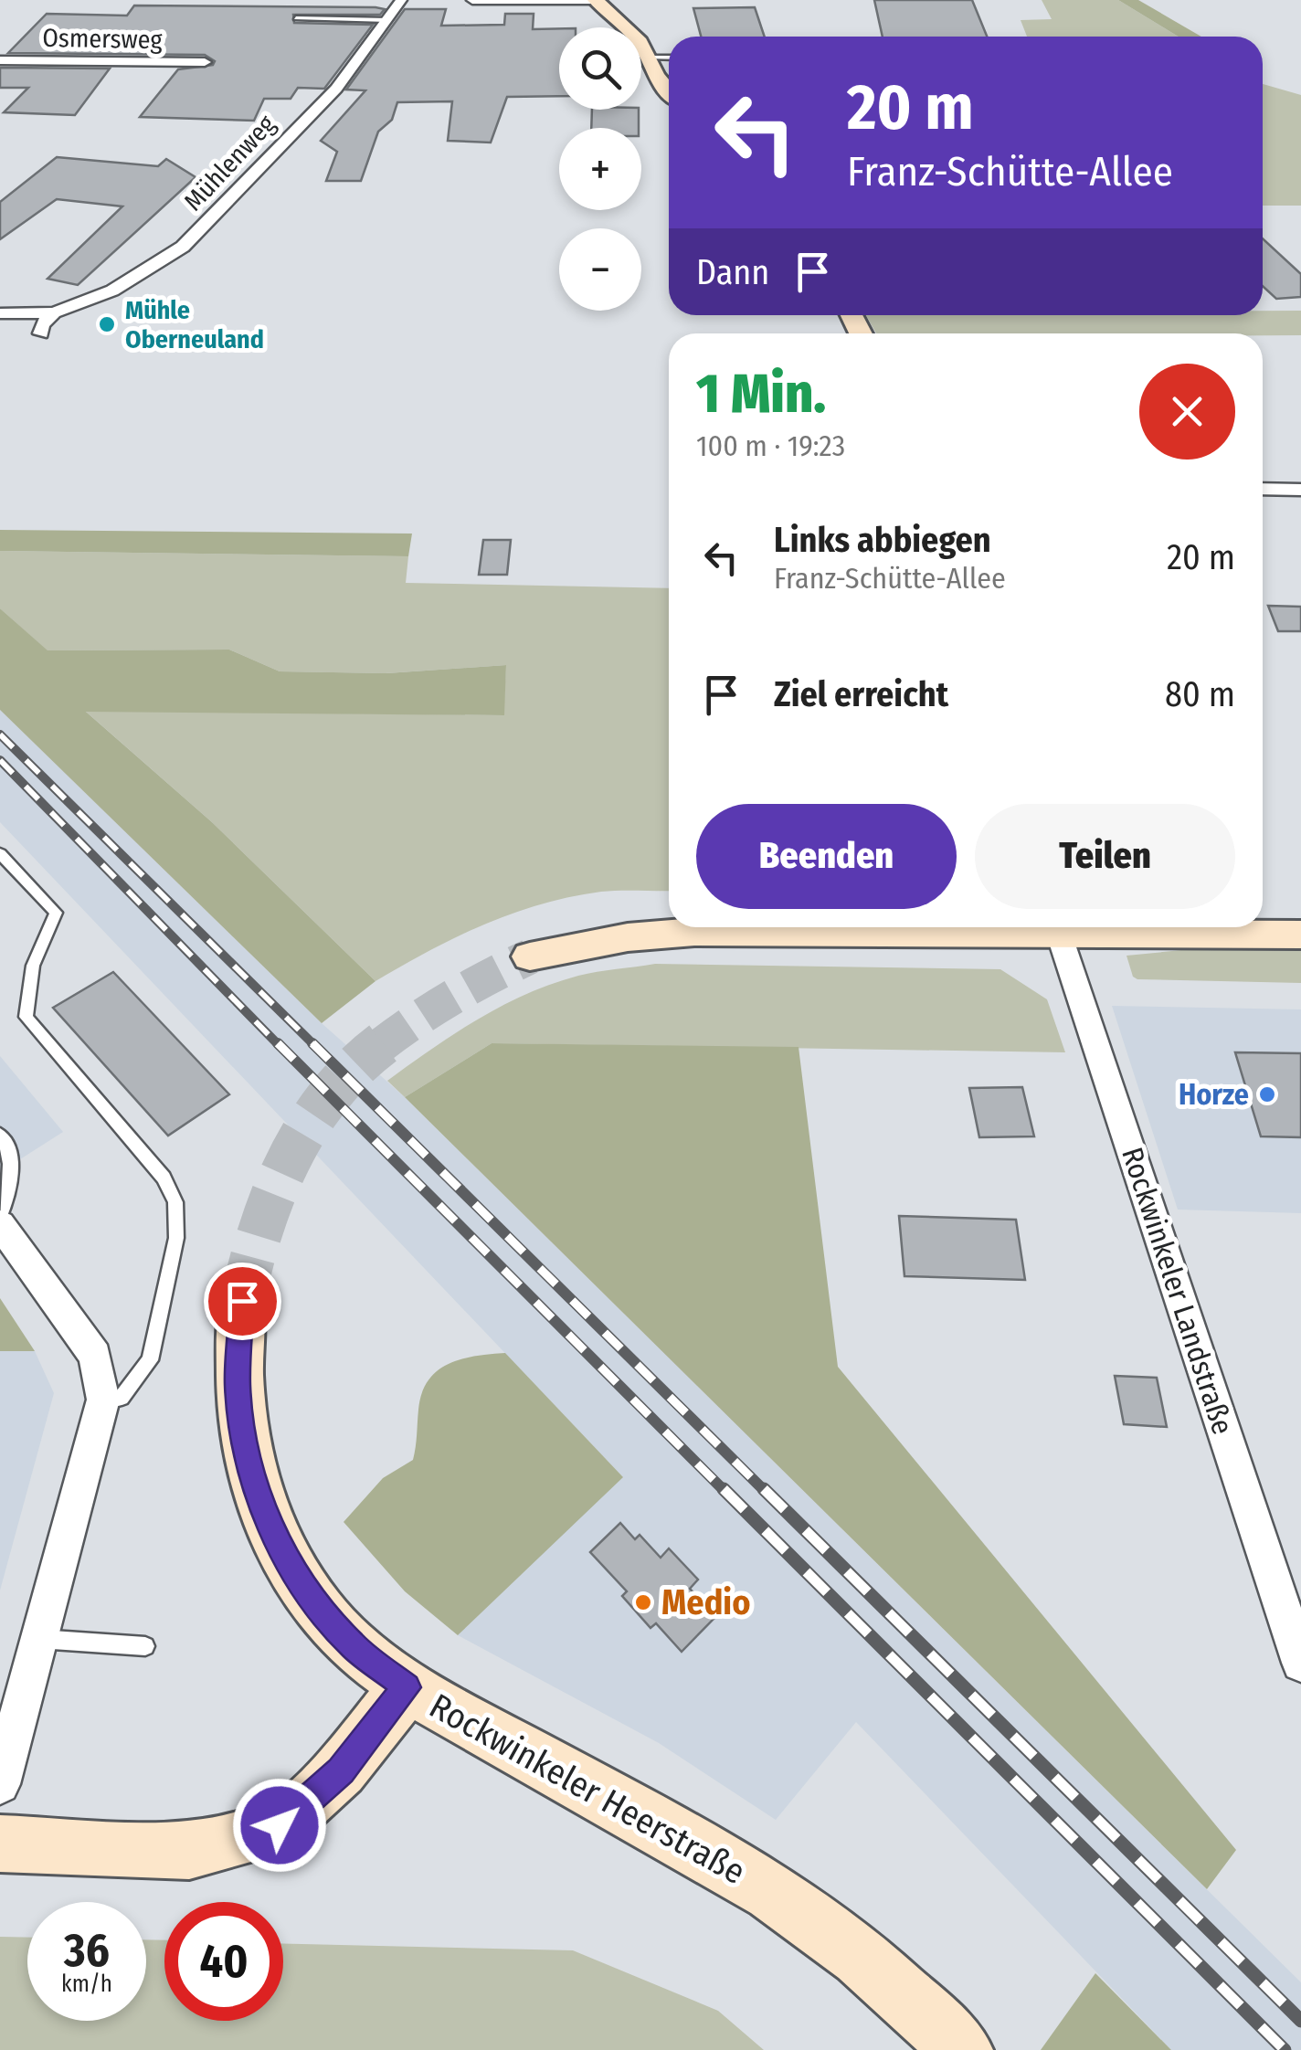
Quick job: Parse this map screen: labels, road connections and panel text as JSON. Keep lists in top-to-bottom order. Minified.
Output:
{"streets":{"main road":["Rockwinkeler Heerstraße"],"street":["Osmersweg","Mühlenweg","Rockwinkeler Landstraße"]},"places":["Mühle Oberneuland","Horze","Medio"],"page":{"map_buttons":["+","−"],"turn":["20 m","Franz-Schütte-Allee"],"then":"Dann","heading":["1 Min.","100 m · 19:23"],"list":[{"name":"Links abbiegen","note":"Franz-Schütte-Allee","value":"20 m"},{"name":"Ziel erreicht","value":"80 m"}],"buttons":["Beenden","Teilen"],"speed":"36 km/h","limit":"40"}}
